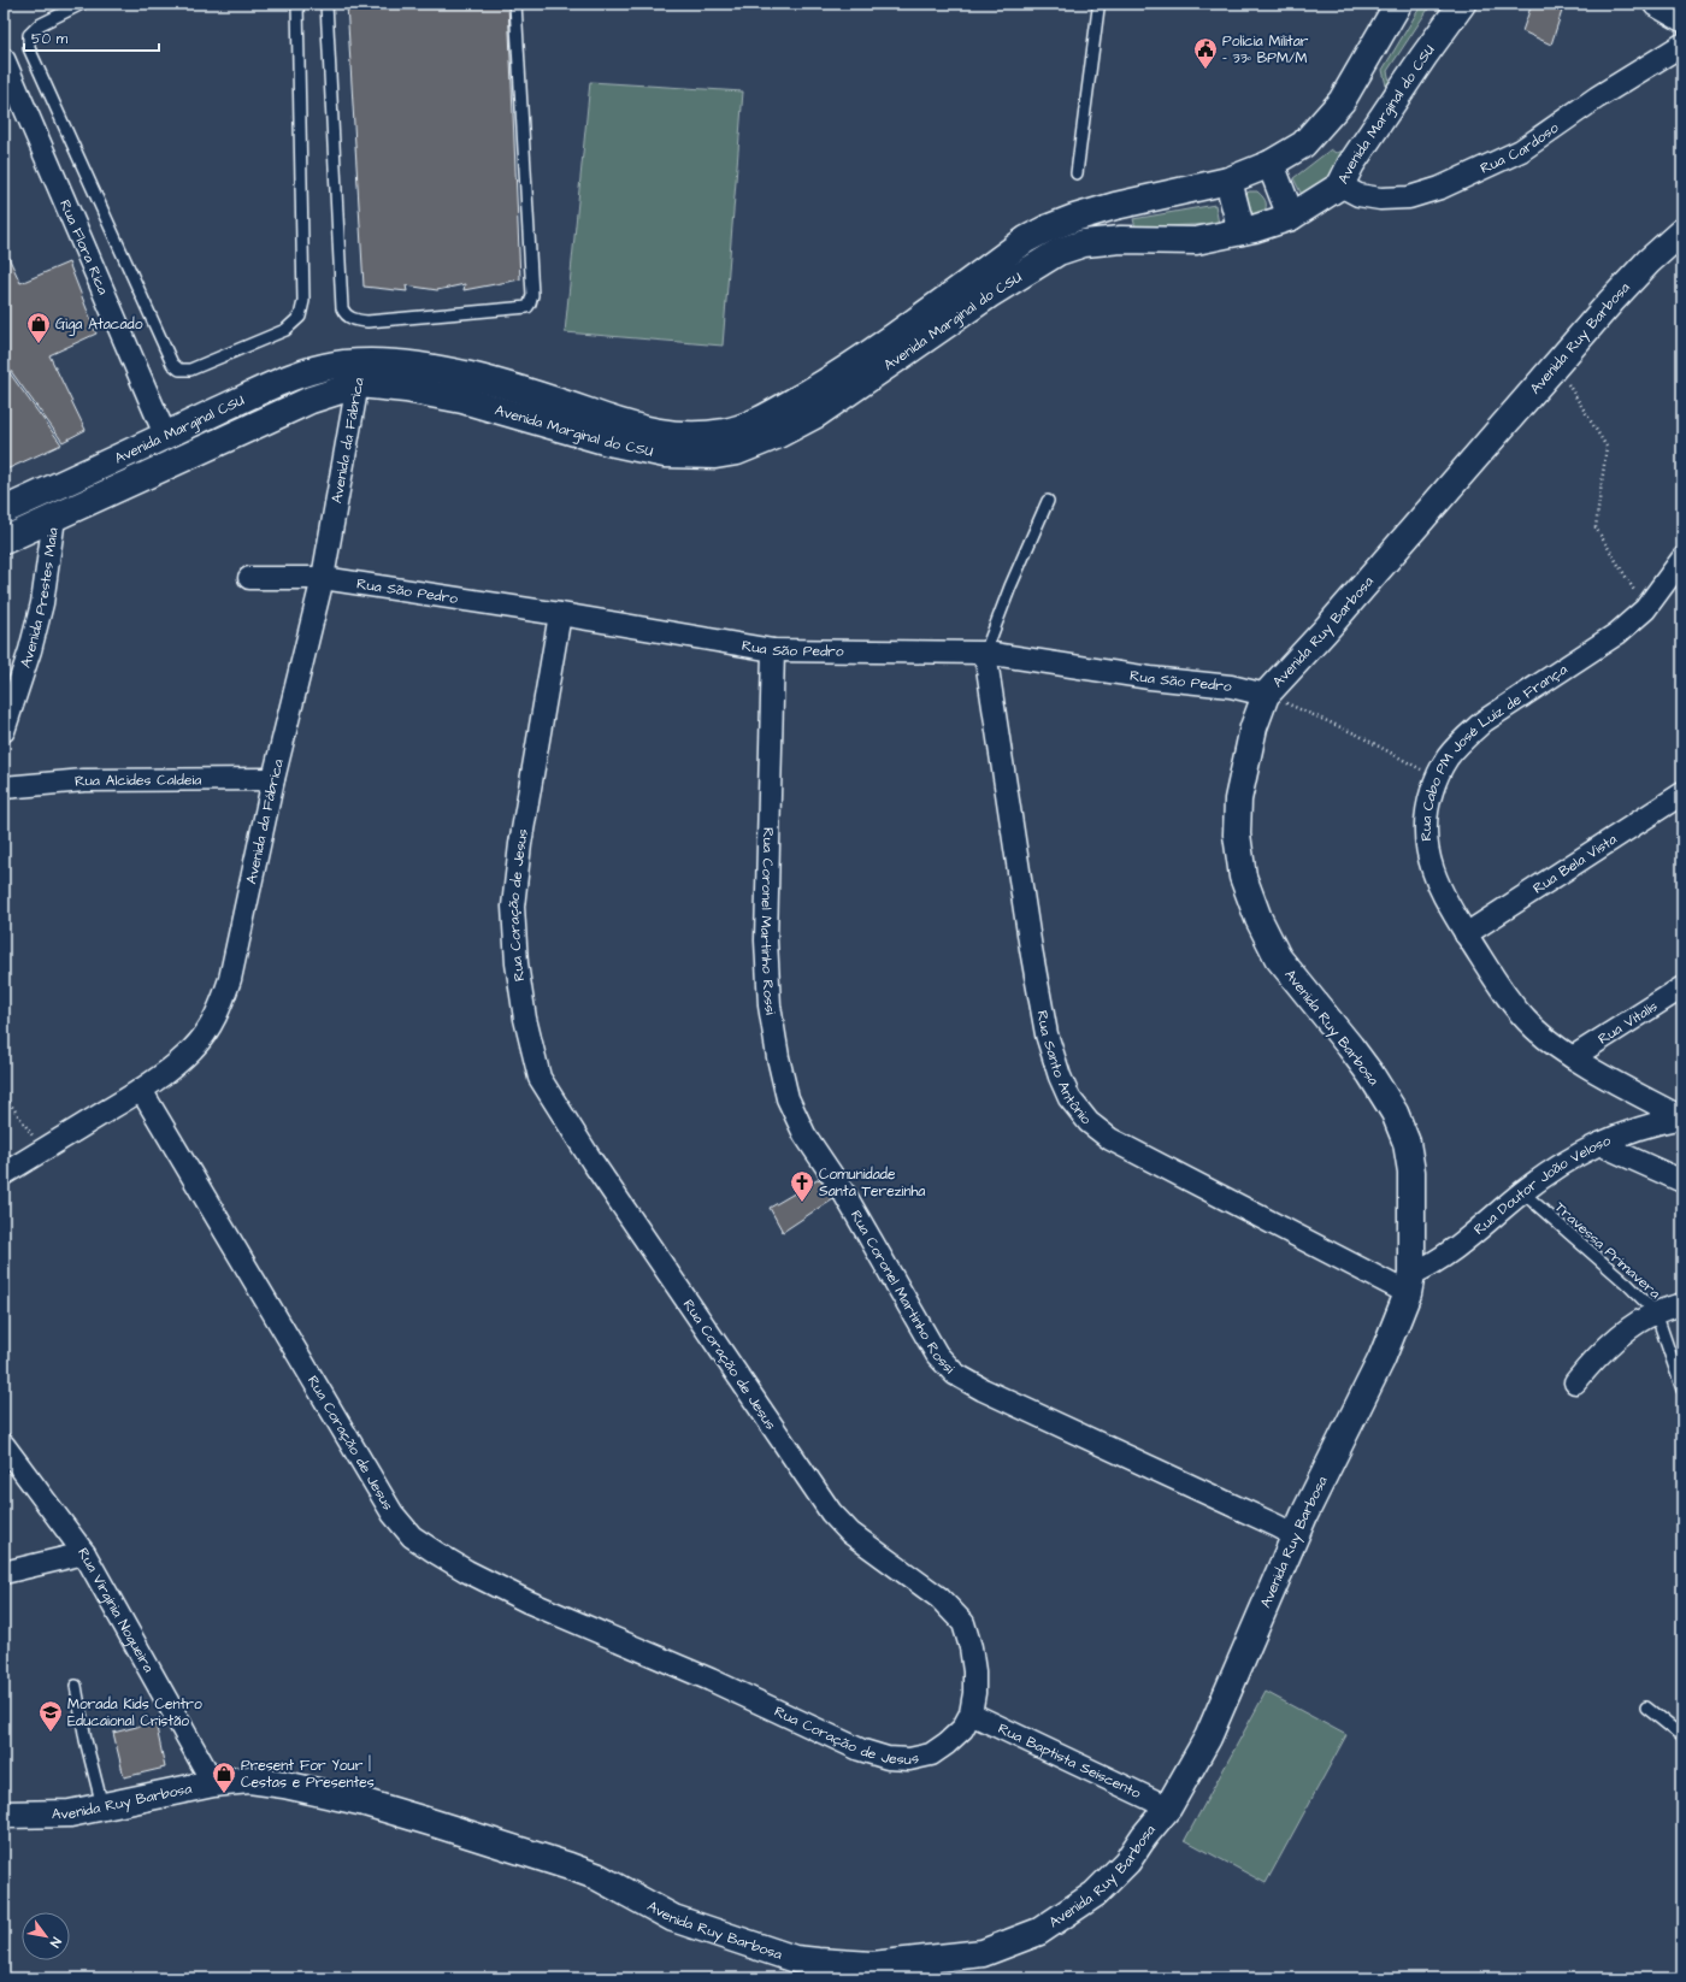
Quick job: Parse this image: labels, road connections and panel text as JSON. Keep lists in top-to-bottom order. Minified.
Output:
{"streets":{"main road":["Avenida Marginal do CSU","Avenida Ruy Barbosa","Avenida Marginal CSU"],"street":["Rua Cardoso","Rua Flora Rica","Avenida da Fábrica","Rua São Pedro","Avenida Prestes Maia","Rua Cabo PM José Luíz de França","Rua Alcides Caldeia","Rua Bela Vista","Rua Coração de Jesus","Rua Coronel Martinho Rossi","Rua Vitalis","Rua Santo Antônio","Rua Doutor João Veloso","Rua Virgínia Nogueira","Rua Baptista Seiscento"],"lane":["Travessa Primavera"]},"crossings":[["Avenida Marginal do CSU","Rua Cardoso"],["Avenida Marginal do CSU","Avenida Marginal CSU"],["Avenida Marginal do CSU","Avenida da Fábrica"],["Rua Flora Rica","Avenida Marginal CSU"],["Avenida Ruy Barbosa","Rua São Pedro"],["Avenida Ruy Barbosa","Rua Coronel Martinho Rossi"],["Avenida Ruy Barbosa","Rua Santo Antônio"],["Avenida Ruy Barbosa","Rua Doutor João Veloso"],["Avenida Ruy Barbosa","Rua Virgínia Nogueira"],["Avenida Ruy Barbosa","Rua Baptista Seiscento"],["Avenida Marginal CSU","Avenida da Fábrica"],["Avenida Marginal CSU","Avenida Prestes Maia"],["Avenida da Fábrica","Rua São Pedro"],["Avenida da Fábrica","Rua Alcides Caldeia"],["Avenida da Fábrica","Rua Coração de Jesus"],["Rua São Pedro","Rua Coração de Jesus"],["Rua São Pedro","Rua Coronel Martinho Rossi"],["Rua São Pedro","Rua Santo Antônio"],["Rua Cabo PM José Luíz de França","Rua Bela Vista"],["Rua Cabo PM José Luíz de França","Rua Vitalis"],["Rua Cabo PM José Luíz de França","Rua Doutor João Veloso"],["Rua Coração de Jesus","Rua Baptista Seiscento"],["Rua Santo Antônio","Rua Doutor João Veloso"],["Rua Doutor João Veloso","Travessa Primavera"]],"places":{"public building":["Polícia Militar - 33º BPM/M"],"shop":["Giga Atacado","Present For Your | Cestas e Presentes"],"church":["Comunidade Santa Terezinha"],"school or university":["Morada Kids Centro Educaional Cristão"]},"scale_bar":"50 m","north":"bottom right"}
